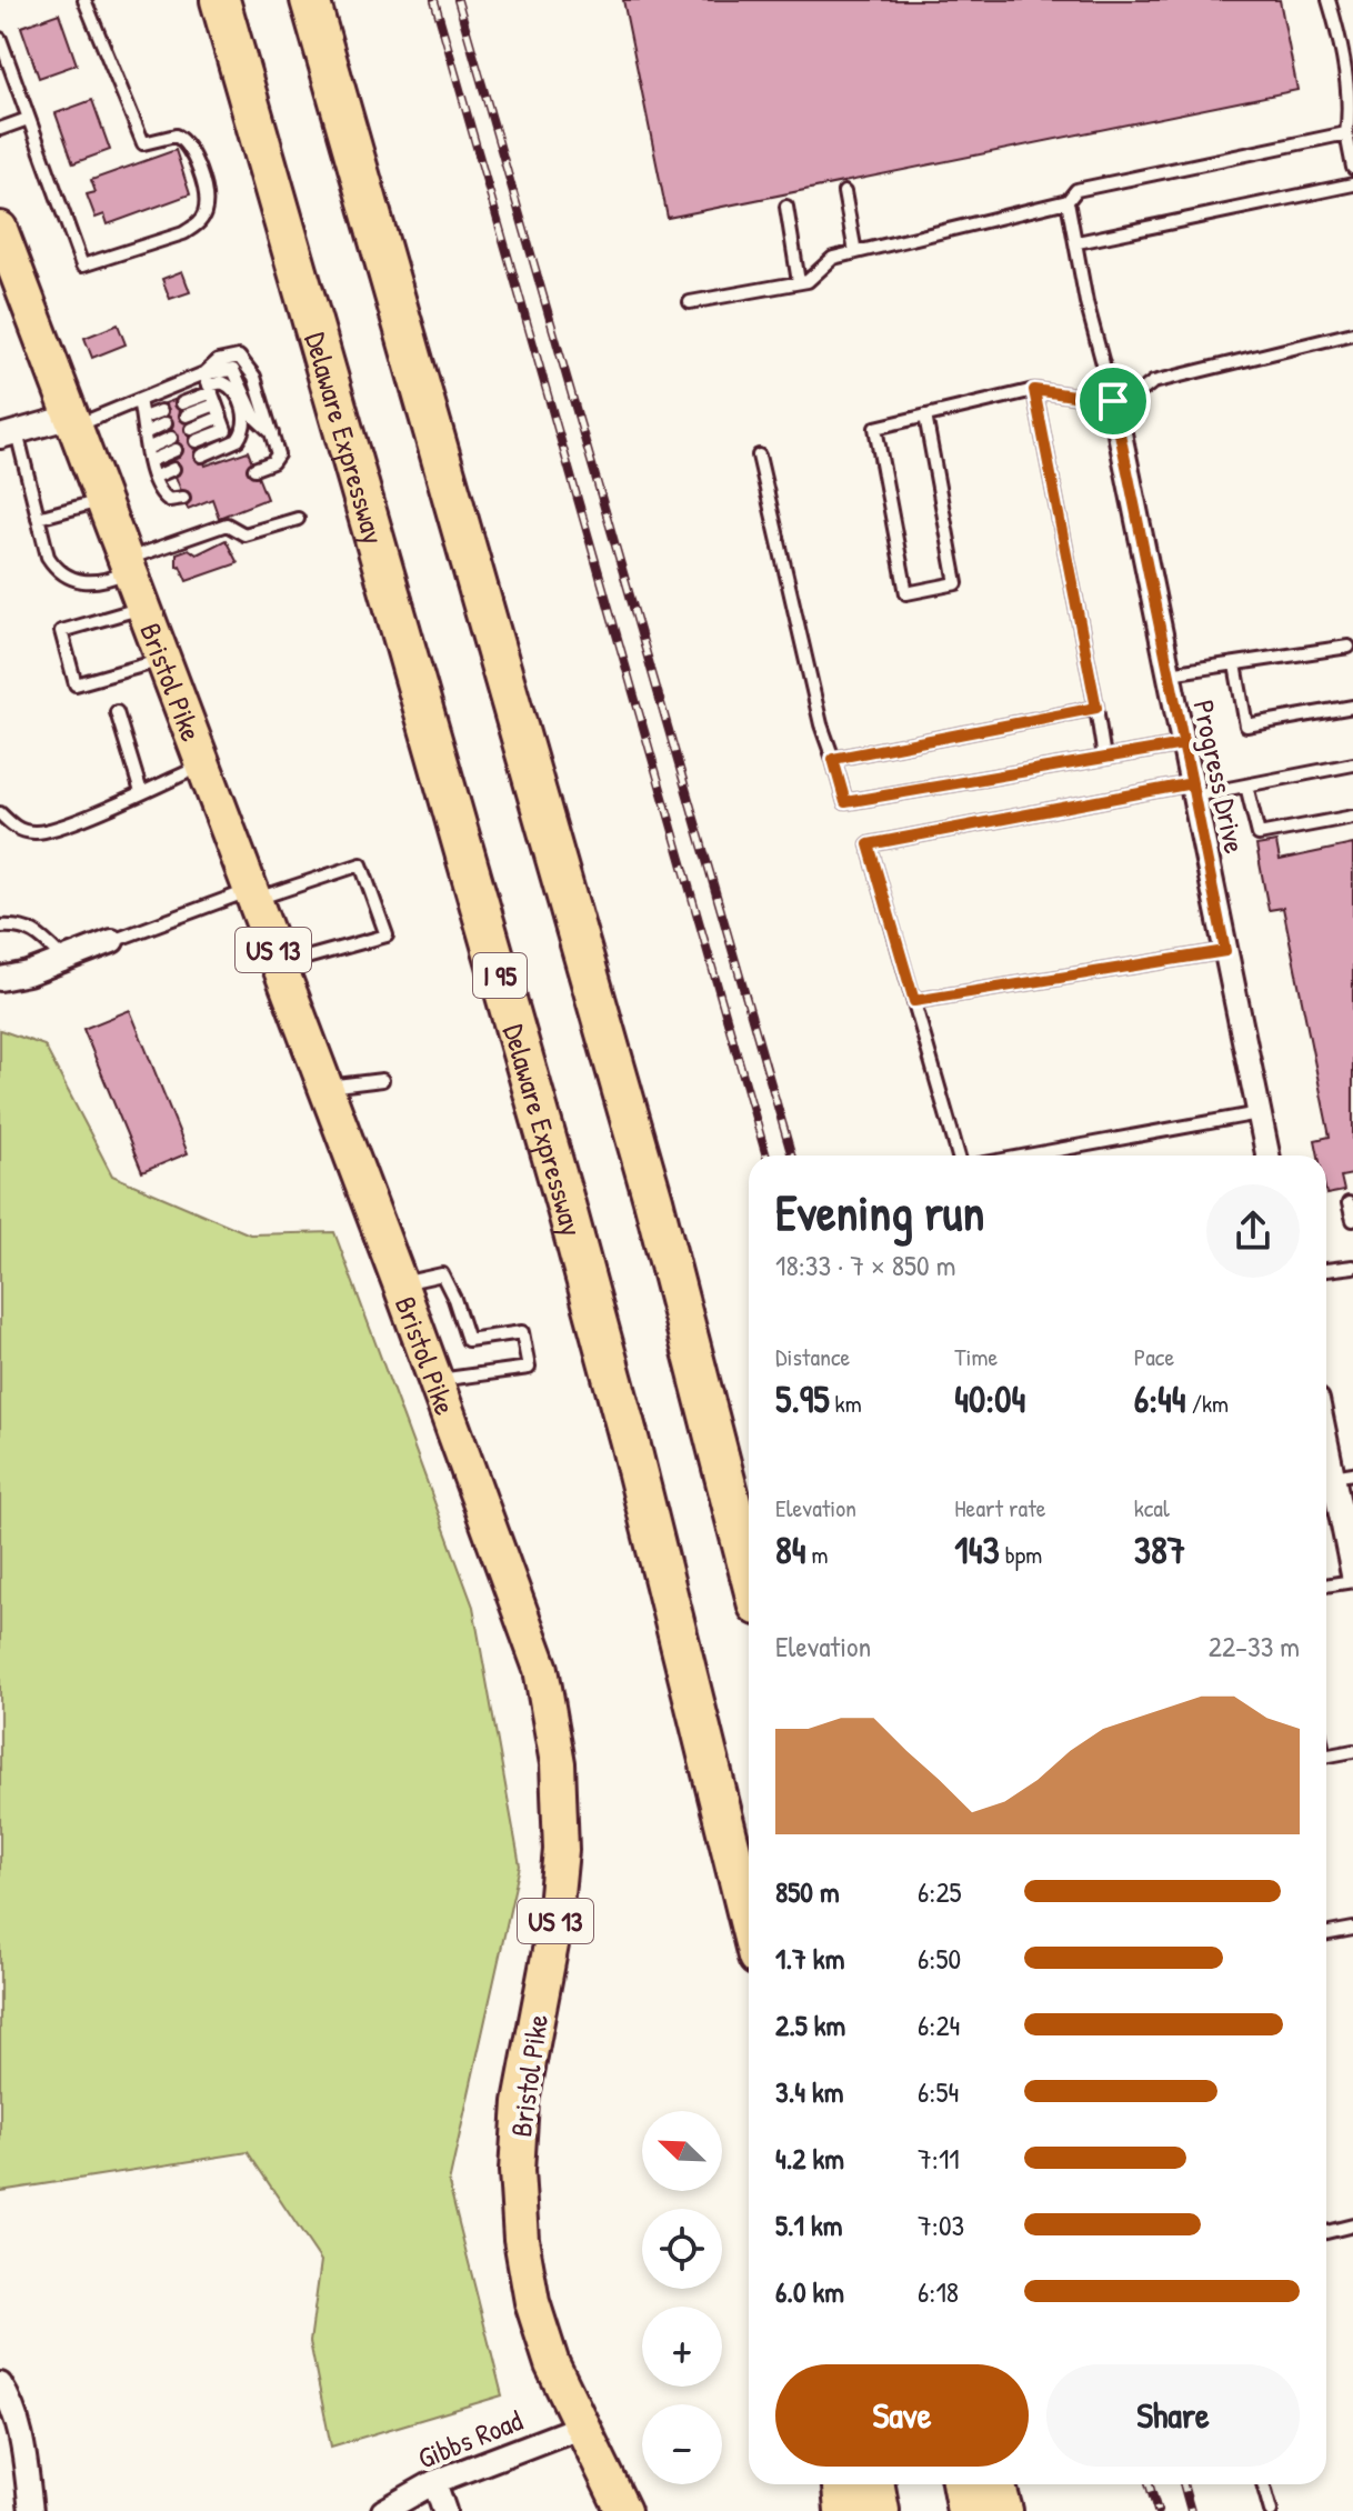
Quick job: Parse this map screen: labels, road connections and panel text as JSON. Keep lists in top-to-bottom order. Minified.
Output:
{"streets":{"highway":["Delaware Expressway","I 95"],"main road":["Bristol Pike","US 13"],"street":["Progress Drive","Gibbs Road"]},"crossings":[["Bristol Pike","Gibbs Road"]],"north":"top left","page":{"heading":["Evening run","18:33 · 7 × 850 m"],"stats":[["Distance","5.95 km"],["Time","40:04"],["Pace","6:44 /km"],["Elevation","84 m"],["Heart rate","143 bpm"],["kcal","387"]],"chart":["Elevation","22–33 m"],"list":[{"name":"850 m","note":"6:25"},{"name":"1.7 km","note":"6:50"},{"name":"2.5 km","note":"6:24"},{"name":"3.4 km","note":"6:54"},{"name":"4.2 km","note":"7:11"},{"name":"5.1 km","note":"7:03"},{"name":"6.0 km","note":"6:18"}],"map_buttons":["+","−"],"buttons":["Save","Share"]}}
